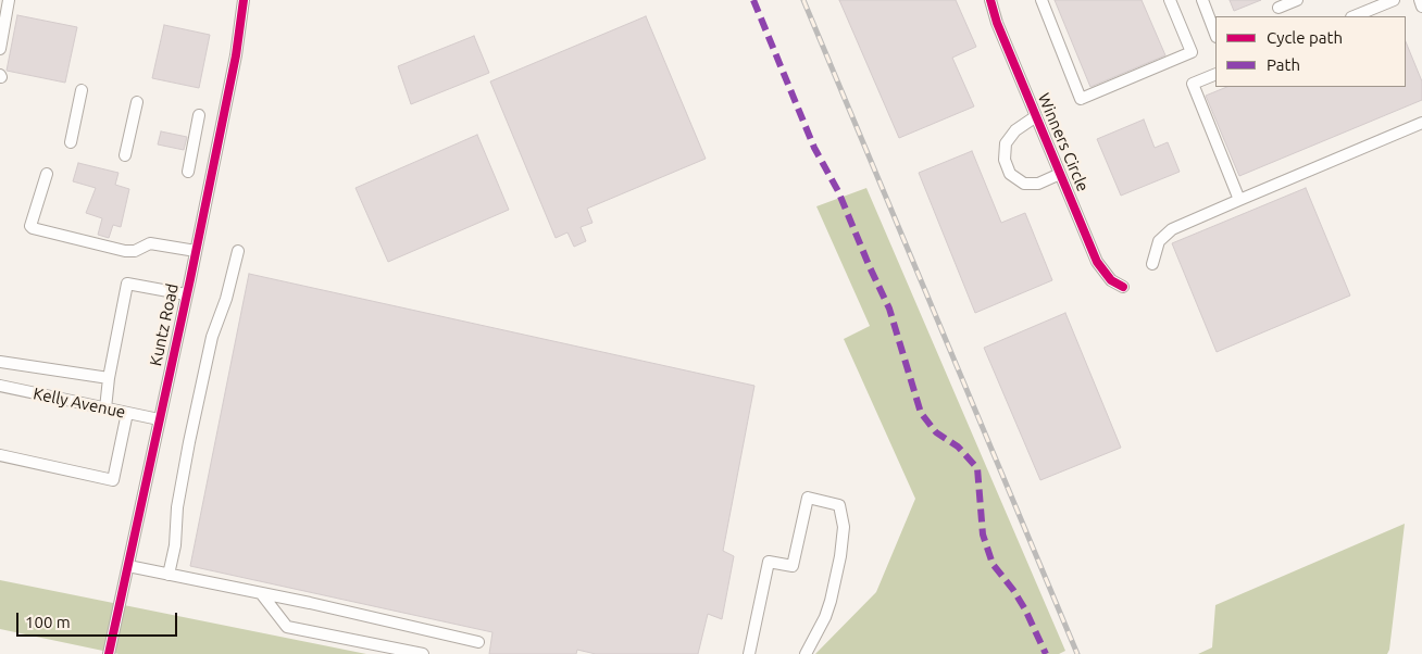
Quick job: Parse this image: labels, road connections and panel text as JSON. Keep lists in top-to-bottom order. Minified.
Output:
{"streets":{"street":["Winners Circle","Kuntz Road","Kelly Avenue"]},"crossings":[["Kuntz Road","Kelly Avenue"]],"legend":["Cycle path","Path"],"scale_bar":"100 m"}
